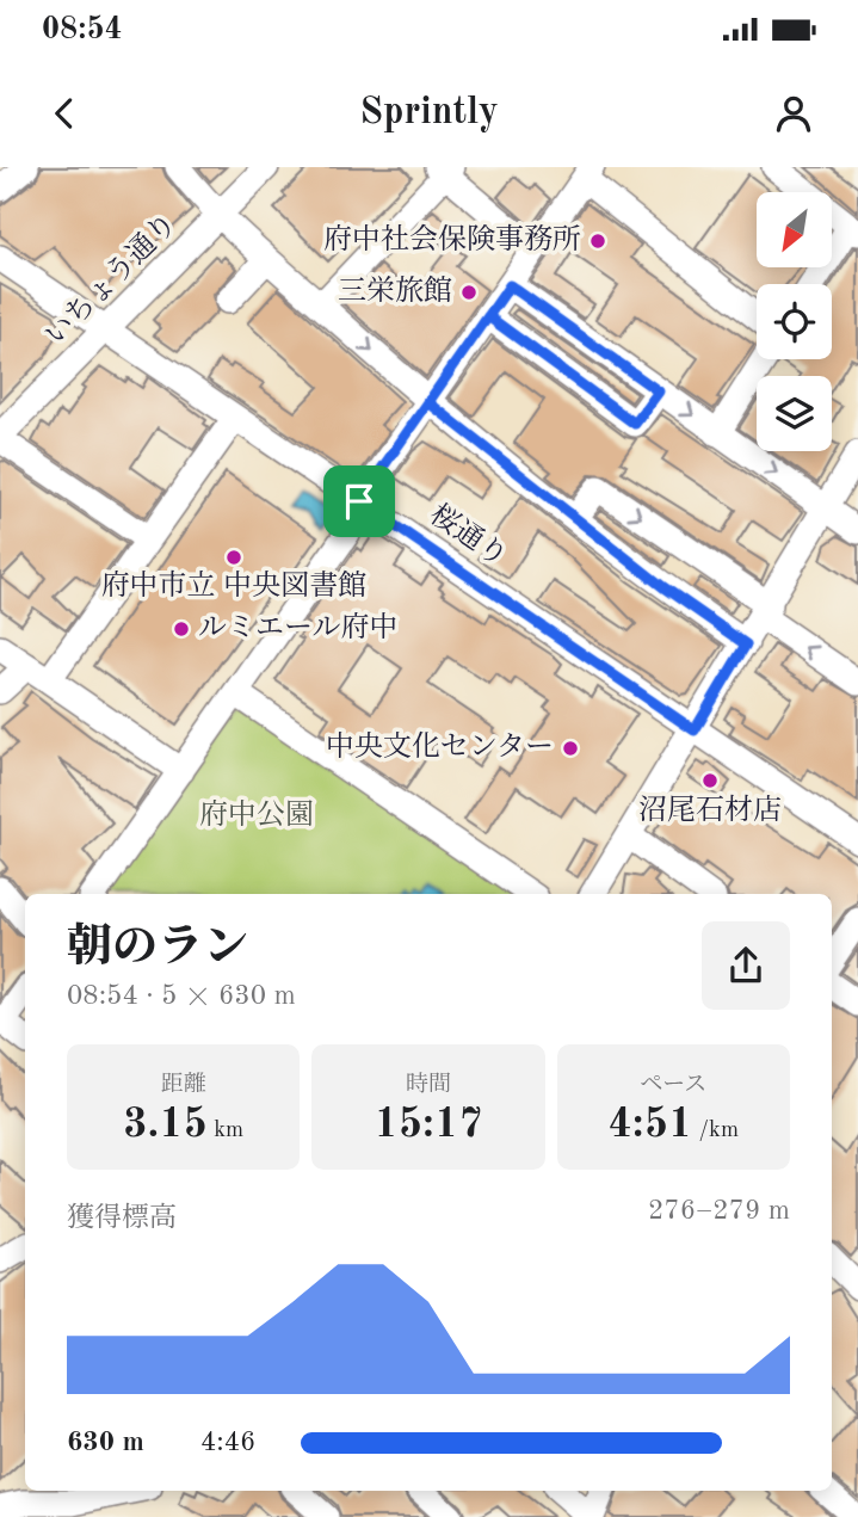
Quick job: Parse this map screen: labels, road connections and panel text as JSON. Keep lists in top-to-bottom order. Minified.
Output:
{"streets":{"street":["いちょう通り","桜通り"]},"crossings":[["いちょう通り","桜通り"]],"parks":["府中公園"],"places":["府中社会保険事務所","三栄旅館","府中市立 中央図書館","ルミエール府中","中央文化センター","沼尾石材店"],"north":"bottom left","page":{"status":"08:54","header":"Sprintly","heading":["朝のラン","08:54 · 5 × 630 m"],"stats":[["距離","3.15 km"],["時間","15:17"],["ペース","4:51 /km"]],"chart":["獲得標高","276–279 m"],"list":[{"name":"630 m","note":"4:46"}]}}
